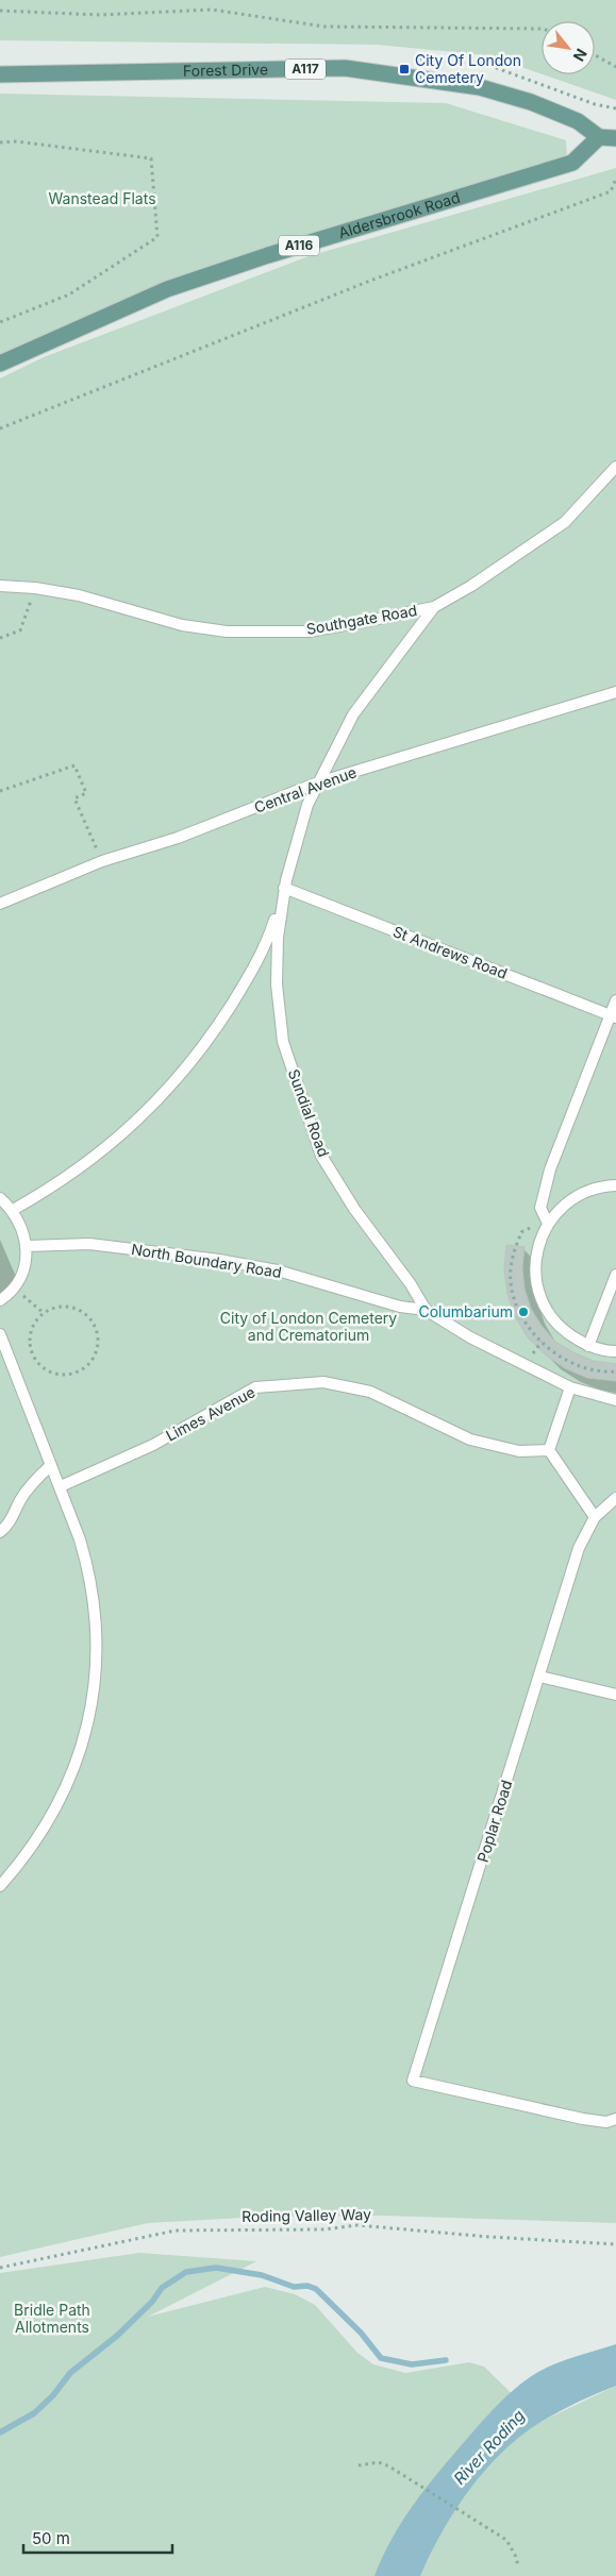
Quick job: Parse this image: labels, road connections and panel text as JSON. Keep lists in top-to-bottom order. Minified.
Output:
{"streets":{"main road":["A117","Forest Drive","Aldersbrook Road","A116"],"lane":["Southgate Road","Central Avenue","St Andrews Road","Sundial Road","North Boundary Road","Limes Avenue","Poplar Road"],"path":["Roding Valley Way"]},"crossings":[["Forest Drive","Aldersbrook Road"],["St Andrews Road","Sundial Road"],["Sundial Road","North Boundary Road"]],"water":["River Roding"],"parks":["Wanstead Flats","City of London Cemetery and Crematorium","Bridle Path Allotments"],"places":{"transit":["City Of London Cemetery"],"other":["Columbarium"]},"scale_bar":"50 m","north":"bottom right"}
